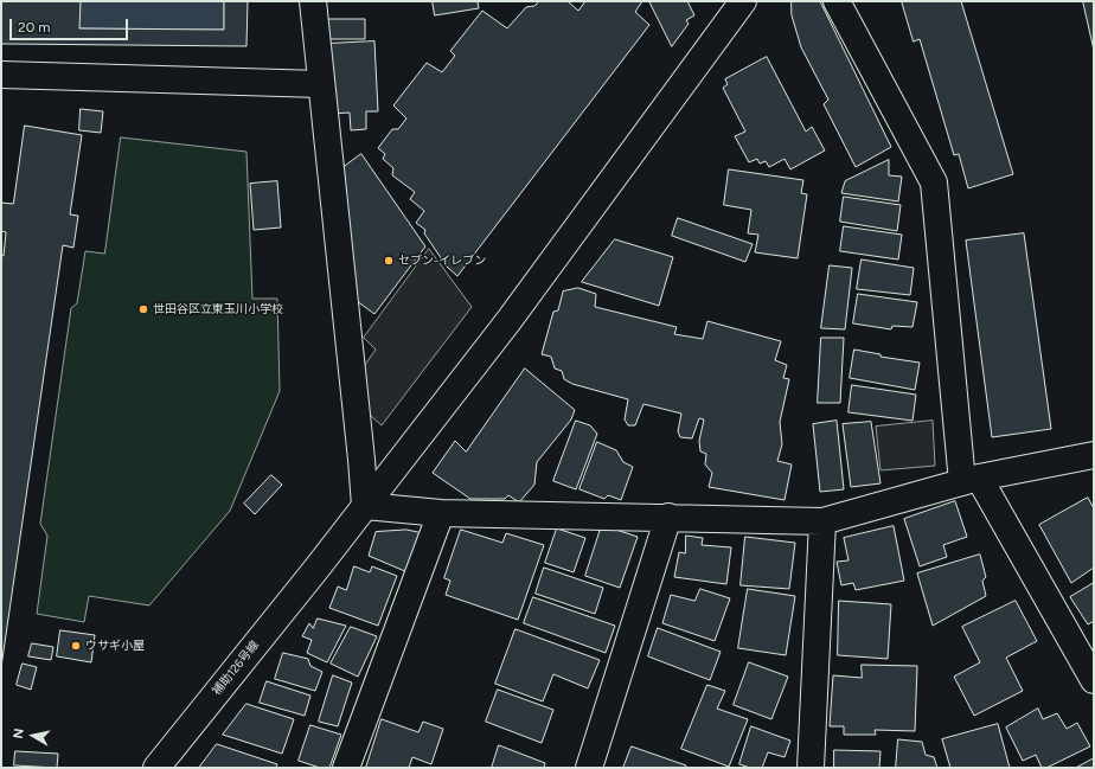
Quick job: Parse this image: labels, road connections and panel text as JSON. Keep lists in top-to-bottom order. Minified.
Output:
{"streets":{"street":["補助126号線"]},"places":["セブン-イレブン","世田谷区立東玉川小学校","ウサギ小屋"],"scale_bar":"20 m","north":"left"}
